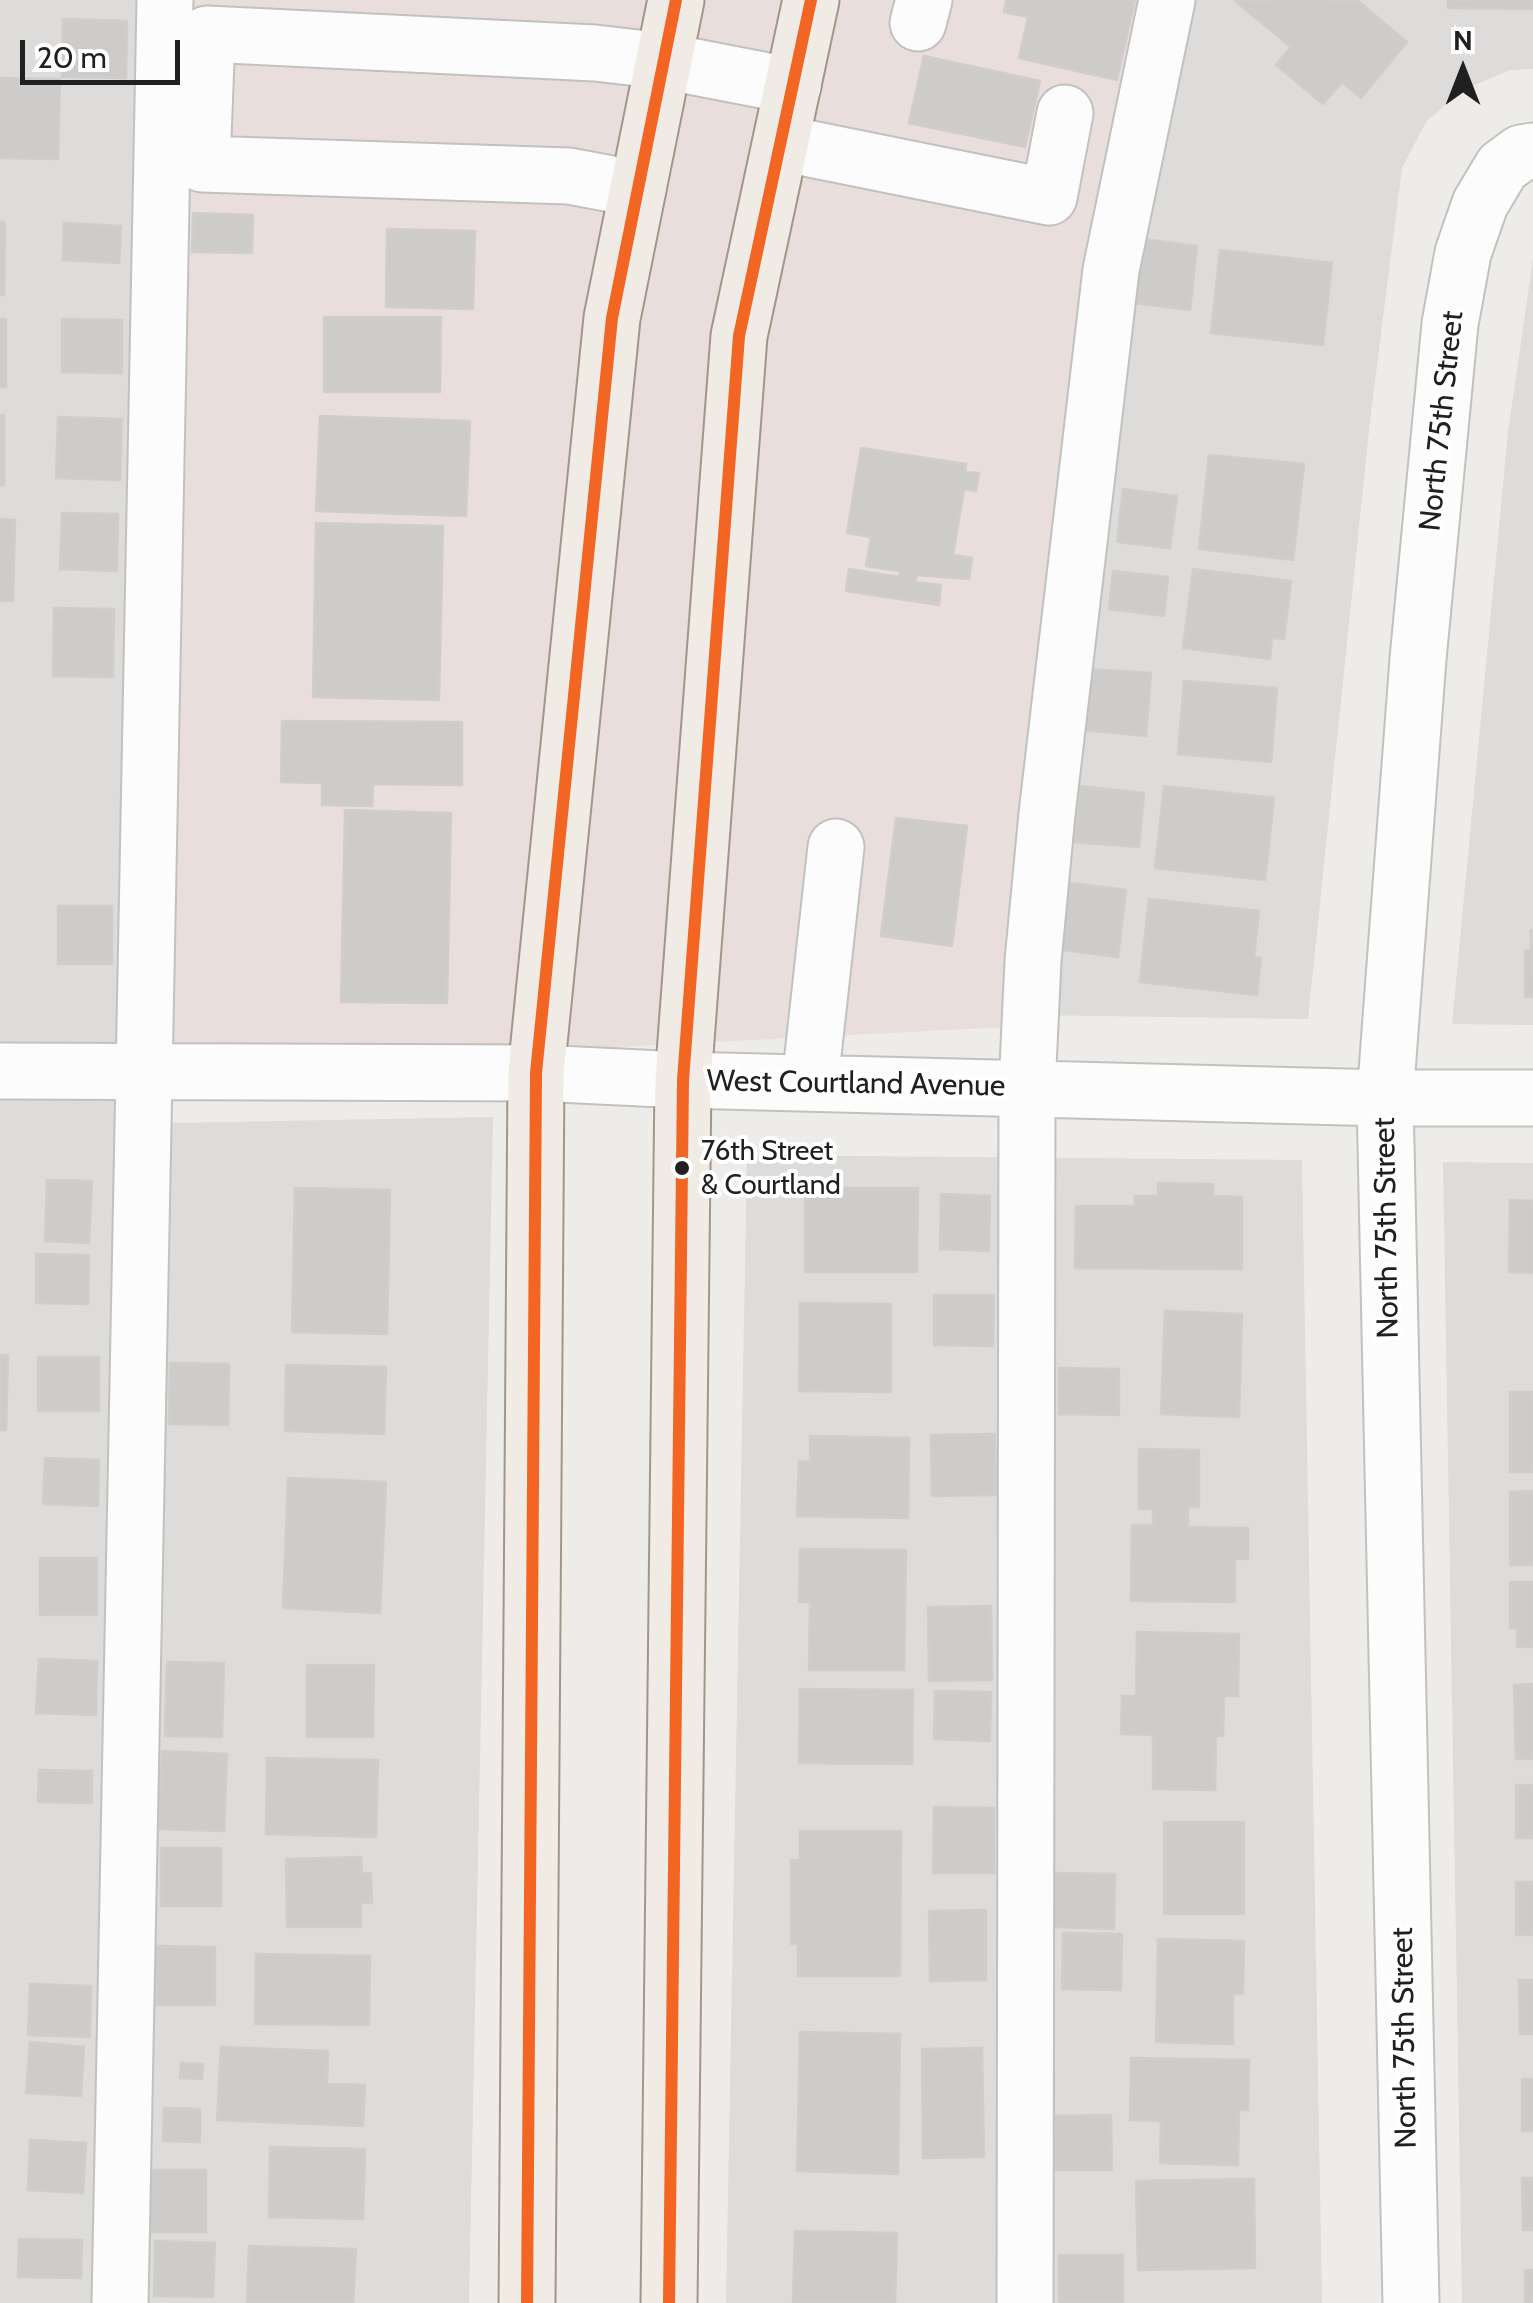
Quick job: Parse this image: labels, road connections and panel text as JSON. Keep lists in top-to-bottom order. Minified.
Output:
{"streets":{"street":["North 75th Street","West Courtland Avenue"]},"crossings":[["North 75th Street","West Courtland Avenue"]],"places":["76th Street & Courtland"],"scale_bar":"20 m","north":"top"}
